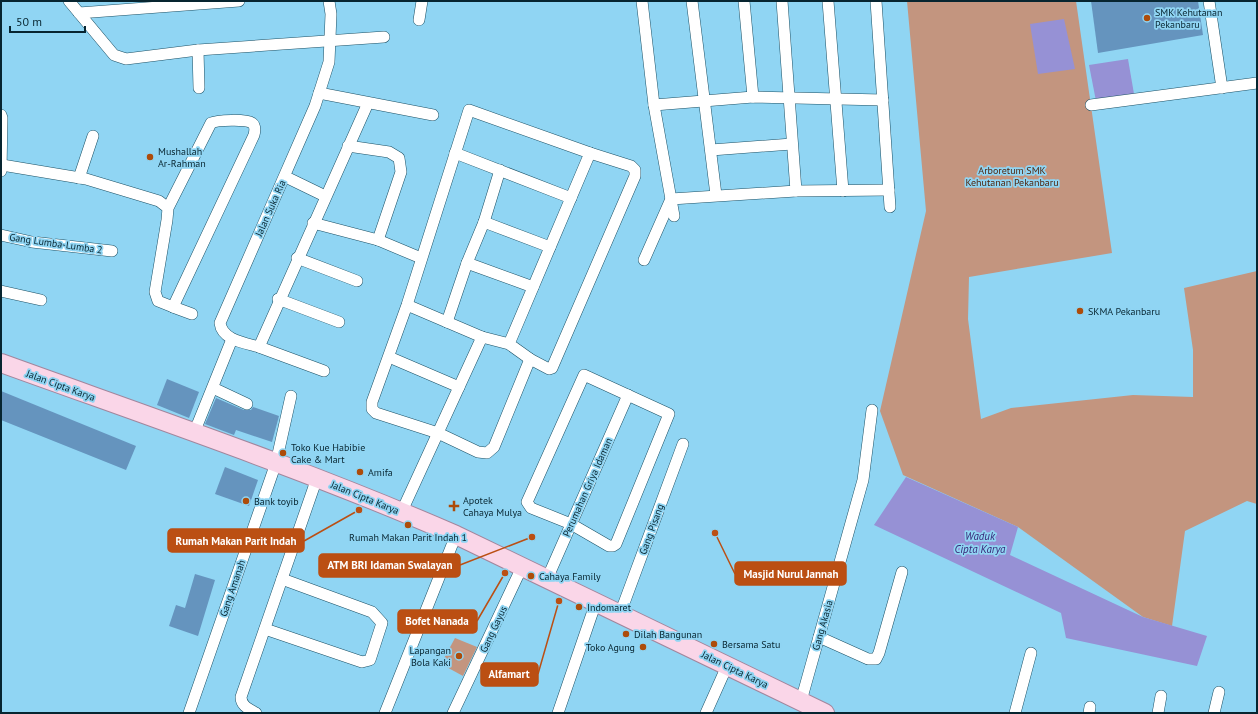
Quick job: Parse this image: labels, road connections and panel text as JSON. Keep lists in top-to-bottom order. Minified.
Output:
{"streets":{"main road":["Jalan Cipta Karya"],"street":["Jalan Suka Ria","Gang Lumba-Lumba 2","Perumahan Griya Idaman","Gang Pisang","Gang Amanah","Gang Akasia","Gang Gayus"]},"crossings":[["Jalan Cipta Karya","Perumahan Griya Idaman"],["Jalan Cipta Karya","Gang Pisang"],["Jalan Cipta Karya","Gang Amanah"],["Jalan Cipta Karya","Gang Akasia"],["Jalan Cipta Karya","Gang Gayus"]],"water":["Waduk Cipta Karya"],"parks":["Arboretum SMK Kehutanan Pekanbaru"],"places":{"other":["SMK Kehutanan Pekanbaru","Mushallah Ar-Rahman","SKMA Pekanbaru","Toko Kue Habibie Cake & Mart","Amifa","Bank toyib","Rumah Makan Parit Indah","Rumah Makan Parit Indah 1","Masjid Nurul Jannah","ATM BRI Idaman Swalayan","Bofet Nanada","Cahaya Family","Alfamart","Indomaret","Dilah Bangunan","Bersama Satu","Toko Agung","Lapangan Bola Kaki"],"health":["Apotek Cahaya Mulya"]},"scale_bar":"50 m"}
